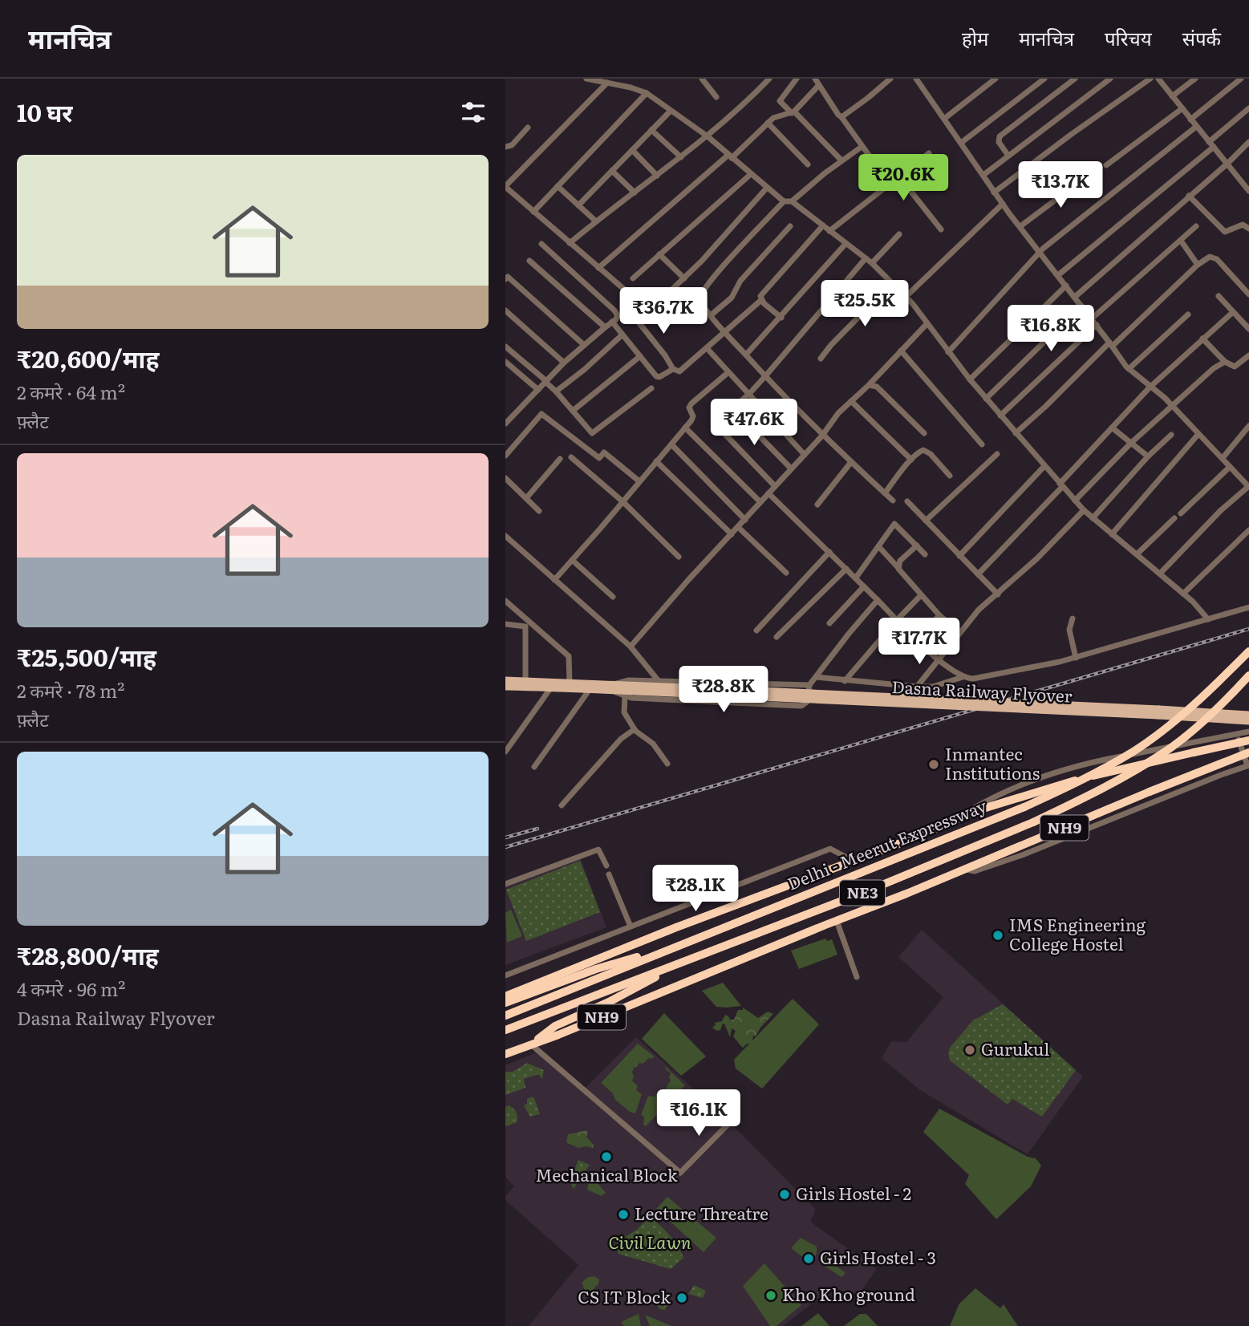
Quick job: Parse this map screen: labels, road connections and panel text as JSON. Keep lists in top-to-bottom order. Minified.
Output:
{"streets":{"highway":["NH9","Delhi - Meerut Expressway","NE3"],"main road":["Dasna Railway Flyover"]},"parks":["Civil Lawn"],"places":["Inmantec Institutions","IMS Engineering College Hostel","Gurukul","Mechanical Block","Girls Hostel - 2","Lecture Threatre","Girls Hostel - 3","Kho Kho ground","CS IT Block"],"page":{"header":"मानचित्र","nav":["होम","मानचित्र","परिचय","संपर्क"],"heading":"10 घर","list":[{"name":"₹20,600/माह","note":"2 कमरे · 64 m² · फ़्लैट"},{"name":"₹25,500/माह","note":"2 कमरे · 78 m² · फ़्लैट"},{"name":"₹28,800/माह","note":"4 कमरे · 96 m² · Dasna Railway Flyover"}],"price":["₹20.6K","₹13.7K","₹25.5K","₹36.7K","₹16.8K","₹47.6K","₹17.7K","₹28.8K","₹28.1K","₹16.1K"]}}
